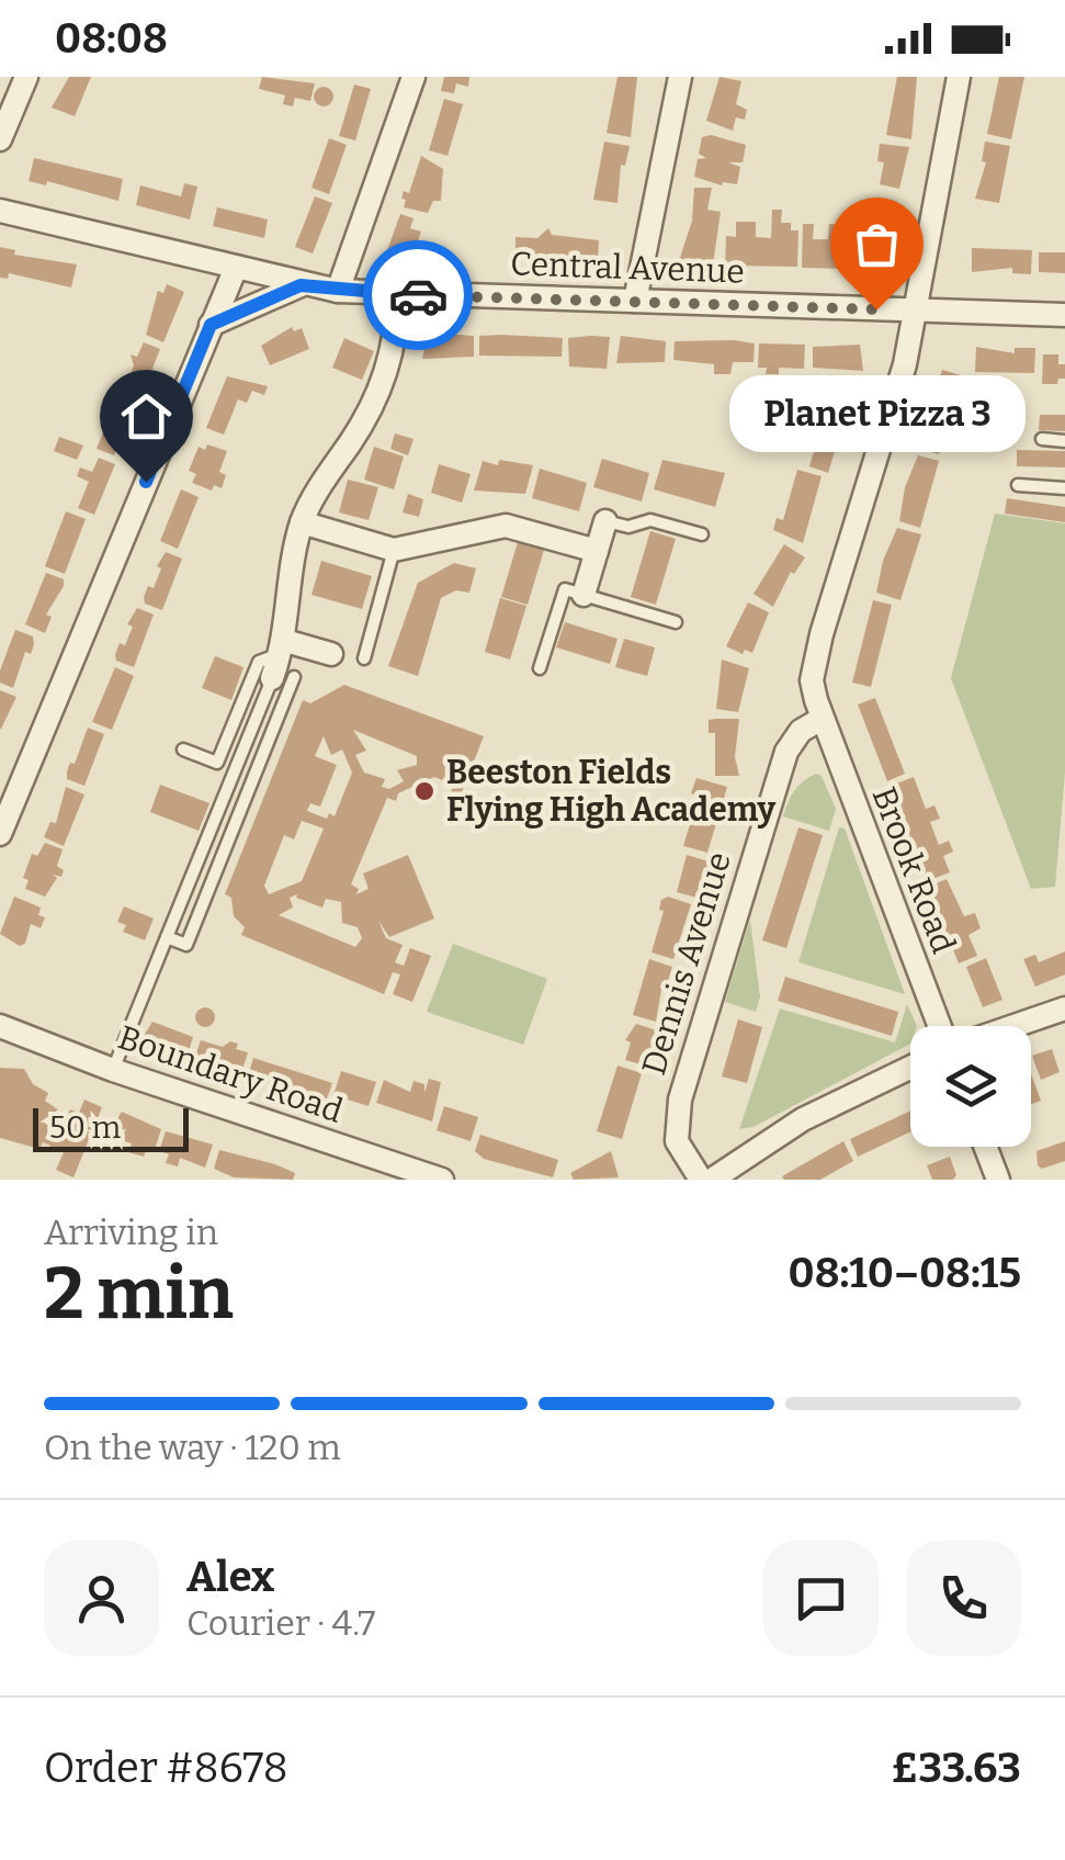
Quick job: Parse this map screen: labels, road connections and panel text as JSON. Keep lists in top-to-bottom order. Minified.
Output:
{"streets":{"street":["Central Avenue","Brook Road","Dennis Avenue","Boundary Road"]},"crossings":[["Brook Road","Dennis Avenue"]],"places":["Planet Pizza 3","Beeston Fields Flying High Academy"],"scale_bar":"50 m","page":{"status":"08:08","bubble":"Planet Pizza 3","scale":"50 m","heading":["2 min","Arriving in","08:10–08:15"],"panel":["Alex","Courier · 4.7","Order #8678","£33.63"],"bar":"On the way · 120 m"}}
